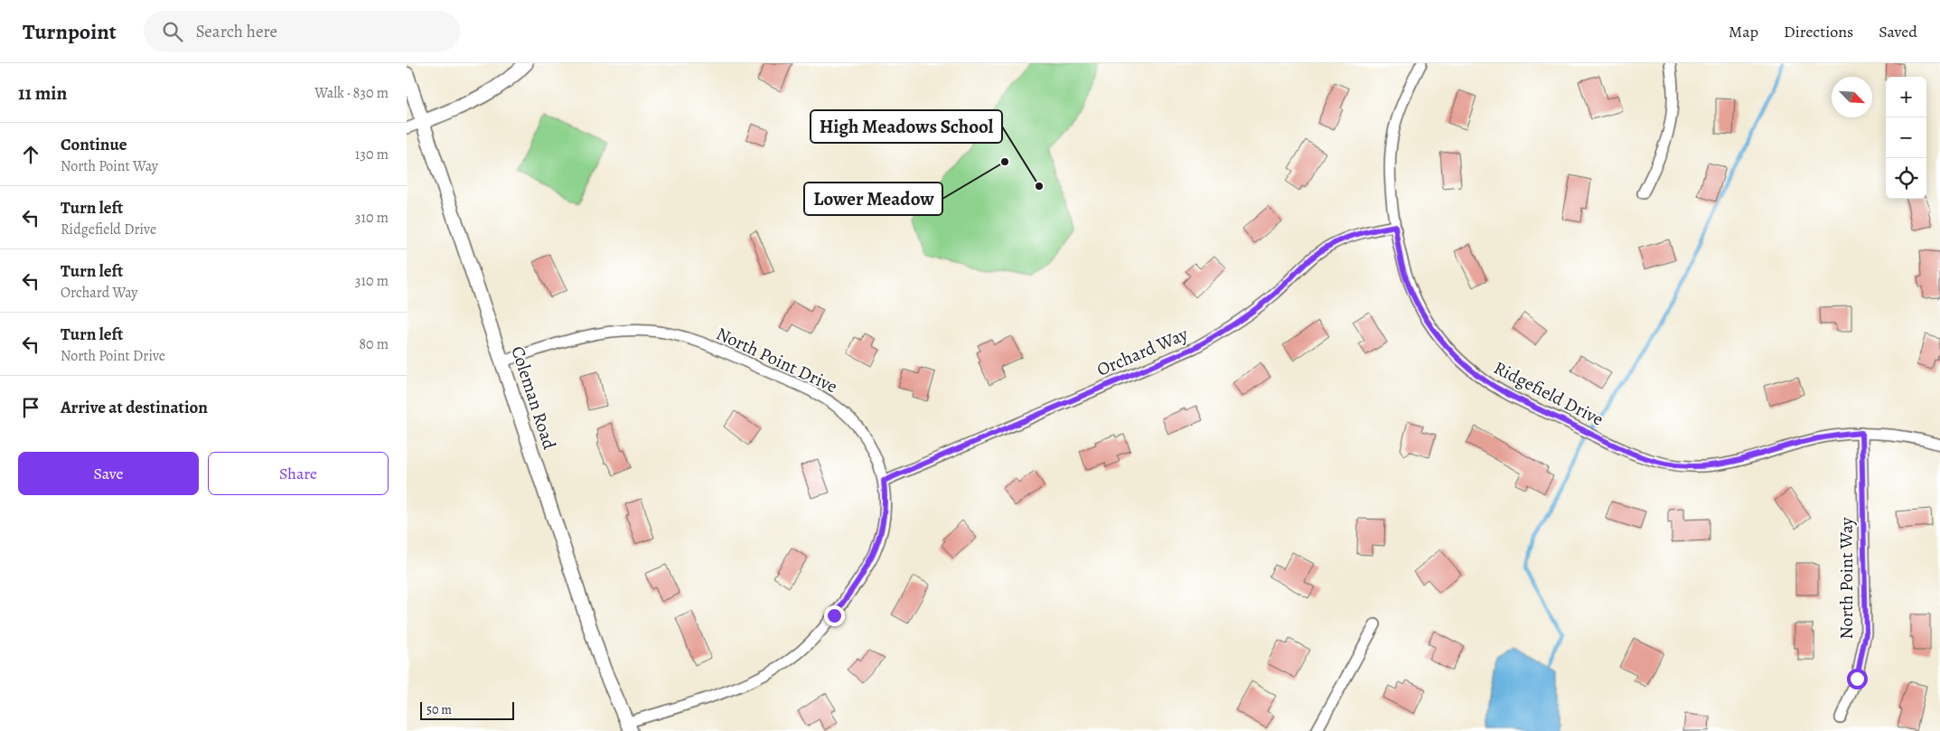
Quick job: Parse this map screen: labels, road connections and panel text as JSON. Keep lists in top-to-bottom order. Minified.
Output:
{"streets":{"street":["Orchard Way","North Point Drive","Ridgefield Drive","Coleman Road","North Point Way"]},"crossings":[["Orchard Way","North Point Drive"],["Orchard Way","Ridgefield Drive"],["North Point Drive","Coleman Road"],["Ridgefield Drive","North Point Way"]],"places":["Lower Meadow","High Meadows School"],"scale_bar":"50 m","north":"bottom right","page":{"header":"Turnpoint","search":"Search here","nav":["Map","Directions","Saved"],"heading":["11 min","Walk · 830 m"],"map_buttons":["+","−"],"list":[["Continue","North Point Way","130 m"],["Turn left","Ridgefield Drive","310 m"],["Turn left","Orchard Way","310 m"],["Turn left","North Point Drive","80 m"],"Arrive at destination"],"buttons":["Save","Share"],"scale":"50 m"}}
